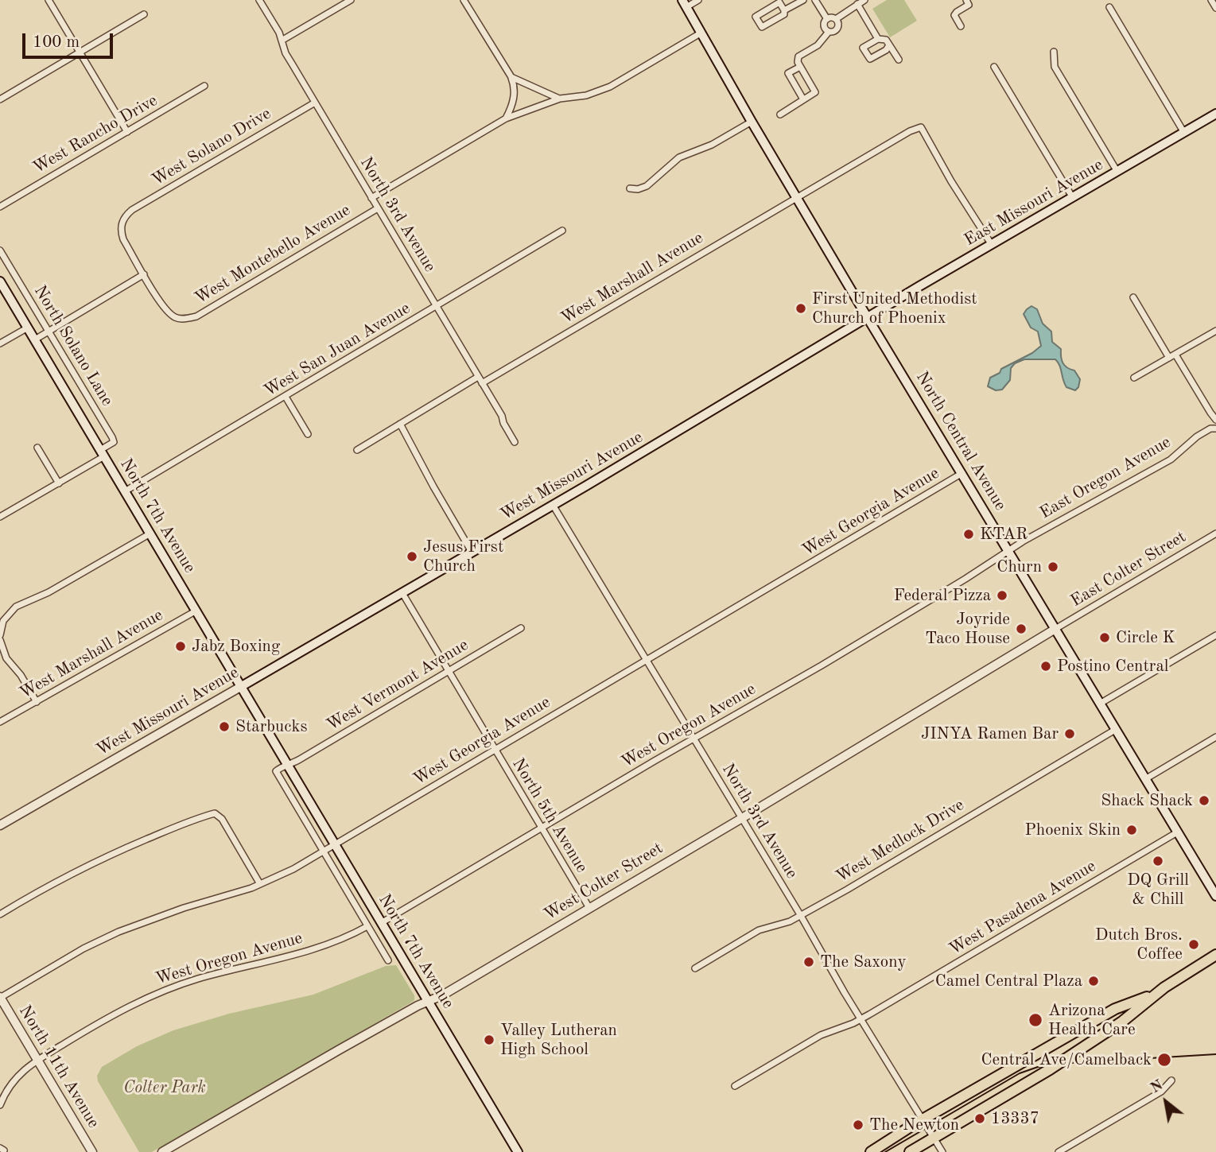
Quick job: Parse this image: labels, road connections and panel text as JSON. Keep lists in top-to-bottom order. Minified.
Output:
{"streets":{"main road":["East Missouri Avenue","North Central Avenue","West Missouri Avenue","North 7th Avenue"],"street":["West Rancho Drive","West Solano Drive","North 3rd Avenue","West Montebello Avenue","West Marshall Avenue","North Solano Lane","West San Juan Avenue","East Oregon Avenue","West Georgia Avenue","East Colter Street","West Vermont Avenue","West Oregon Avenue","North 5th Avenue","West Medlock Drive","West Colter Street","West Pasadena Avenue","North 11th Avenue"]},"crossings":[["West Solano Drive","North 3rd Avenue"],["West Solano Drive","West Montebello Avenue"],["East Missouri Avenue","West Marshall Avenue"],["East Missouri Avenue","North Central Avenue"],["East Missouri Avenue","West Missouri Avenue"],["North 3rd Avenue","West Montebello Avenue"],["North 3rd Avenue","West Marshall Avenue"],["North 3rd Avenue","West San Juan Avenue"],["North 3rd Avenue","West Missouri Avenue"],["North 3rd Avenue","West Georgia Avenue"],["North 3rd Avenue","West Oregon Avenue"],["North 3rd Avenue","West Medlock Drive"],["North 3rd Avenue","West Colter Street"],["North 3rd Avenue","West Pasadena Avenue"],["West Montebello Avenue","North Central Avenue"],["West Marshall Avenue","North Central Avenue"],["West Marshall Avenue","North 7th Avenue"],["North Solano Lane","North 7th Avenue"],["West San Juan Avenue","North 7th Avenue"],["North Central Avenue","West Missouri Avenue"],["North Central Avenue","East Oregon Avenue"],["North Central Avenue","West Georgia Avenue"],["North Central Avenue","East Colter Street"],["North Central Avenue","West Oregon Avenue"],["North Central Avenue","West Medlock Drive"],["North Central Avenue","West Colter Street"],["North Central Avenue","West Pasadena Avenue"],["West Missouri Avenue","North 7th Avenue"],["West Missouri Avenue","North 5th Avenue"],["East Oregon Avenue","West Oregon Avenue"],["West Georgia Avenue","North 7th Avenue"],["West Georgia Avenue","North 5th Avenue"],["West Georgia Avenue","North 11th Avenue"],["North 7th Avenue","West Vermont Avenue"],["North 7th Avenue","West Oregon Avenue"],["North 7th Avenue","West Colter Street"],["East Colter Street","West Colter Street"],["West Vermont Avenue","North 5th Avenue"],["West Oregon Avenue","North 5th Avenue"],["West Oregon Avenue","North 11th Avenue"],["North 5th Avenue","West Colter Street"]],"parks":["Colter Park"],"places":["First United Methodist Church of Phoenix","KTAR","Jesus First Church","Churn","Federal Pizza","Joyride Taco House","Circle K","Jabz Boxing","Postino Central","Starbucks","JINYA Ramen Bar","Shack Shack","Phoenix Skin","DQ Grill & Chill","Dutch Bros. Coffee","The Saxony","Camel Central Plaza","Arizona Health Care","Valley Lutheran High School","Central Ave/Camelback","13337","The Newton"],"scale_bar":"100 m","north":"top left"}
